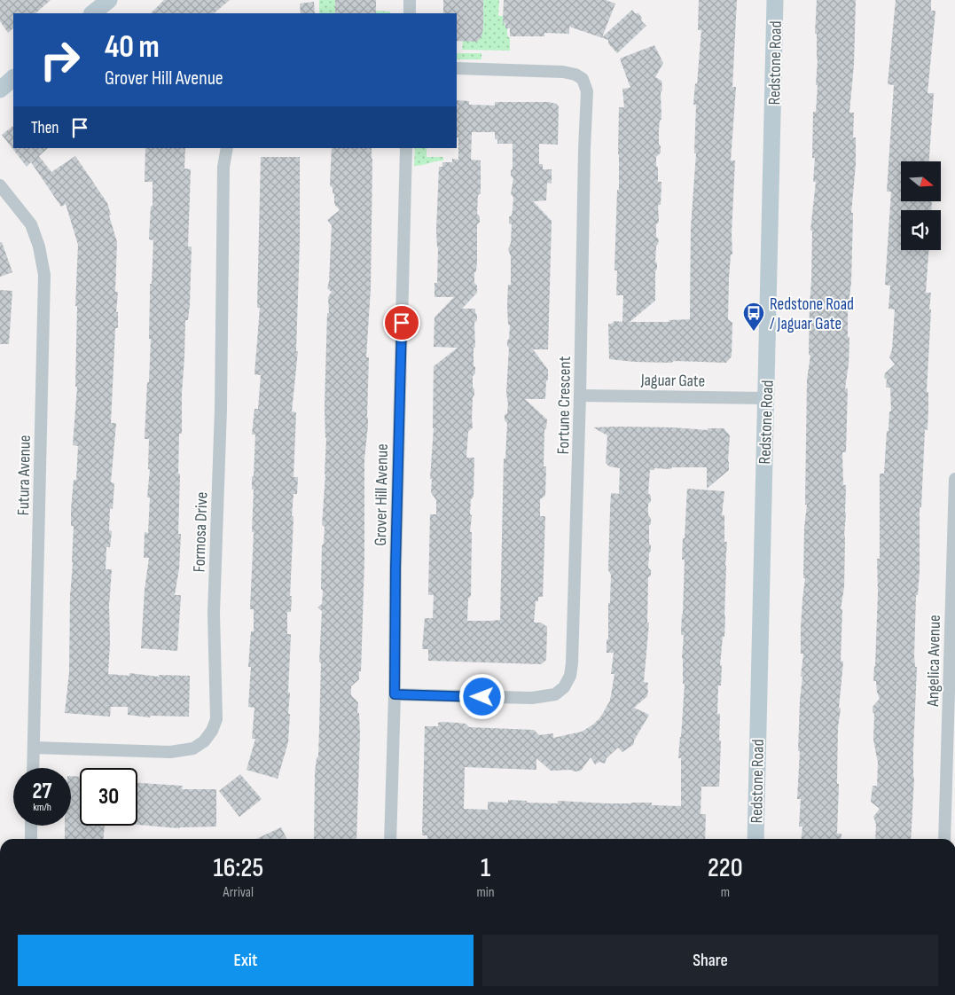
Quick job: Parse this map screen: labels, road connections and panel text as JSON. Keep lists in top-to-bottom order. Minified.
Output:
{"streets":{"street":["Redstone Road","Jaguar Gate","Fortune Crescent","Futura Avenue","Grover Hill Avenue","Formosa Drive","Angelica Avenue"]},"crossings":[["Redstone Road","Jaguar Gate"],["Jaguar Gate","Fortune Crescent"],["Fortune Crescent","Grover Hill Avenue"],["Futura Avenue","Formosa Drive"]],"places":{"bus stop":["Redstone Road / Jaguar Gate"]},"north":"right","page":{"turn":["40 m","Grover Hill Avenue"],"then":"Then","speed":"27 km/h","limit":"30","eta":["16:25","Arrival","1","min","220","m"],"buttons":["Exit","Share"]}}
